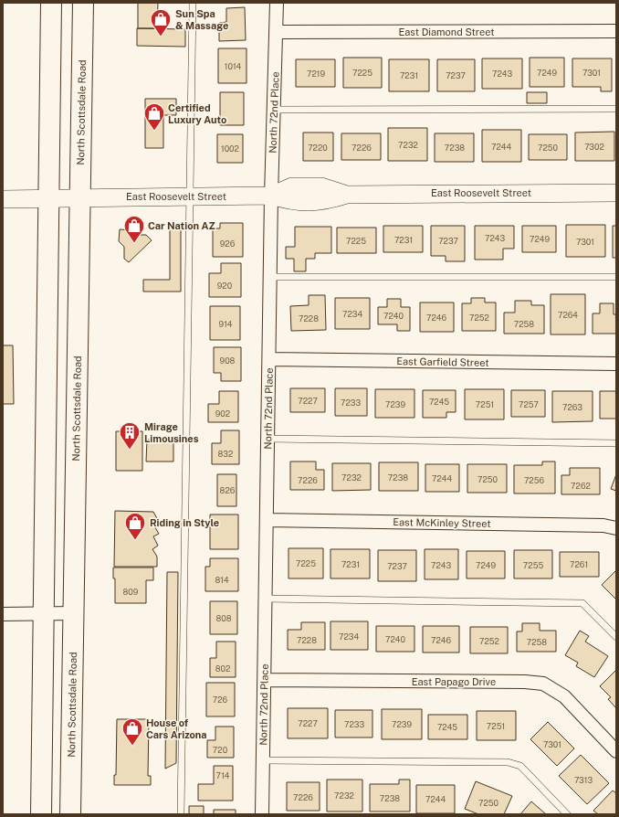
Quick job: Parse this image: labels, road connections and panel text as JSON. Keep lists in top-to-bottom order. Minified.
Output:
{"streets":{"main road":["North Scottsdale Road"],"street":["East Diamond Street","North 72nd Place","East Roosevelt Street","East Garfield Street","East McKinley Street","East Papago Drive"]},"crossings":[["East Diamond Street","North 72nd Place"],["North Scottsdale Road","East Roosevelt Street"],["North 72nd Place","East Roosevelt Street"],["North 72nd Place","East Garfield Street"],["North 72nd Place","East McKinley Street"],["North 72nd Place","East Papago Drive"]],"places":{"shop":["Sun Spa & Massage","Certified Luxury Auto","Car Nation AZ","Riding in Style","House of Cars Arizona"],"building":["Mirage Limousines"]},"house_numbers":["1014","7225","7249","7301","7219","7243","7231","7237","7232","7244","7302","7220","7226","7238","7250","1002","7243","7249","7231","7225","7237","7301","926","920","7234","7264","7240","7246","7252","7228","914","7258","908","7227","7245","7233","7239","7251","7257","7263","902","832","7232","7238","7244","7250","7226","7256","7262","826","7225","7231","7261","7243","7249","7255","7237","814","809","808","7234","7240","7228","7246","7252","7258","802","726","7227","7233","7239","7251","7245","7301","720","714","7313","7232","7226","7238","7244","7250"]}
